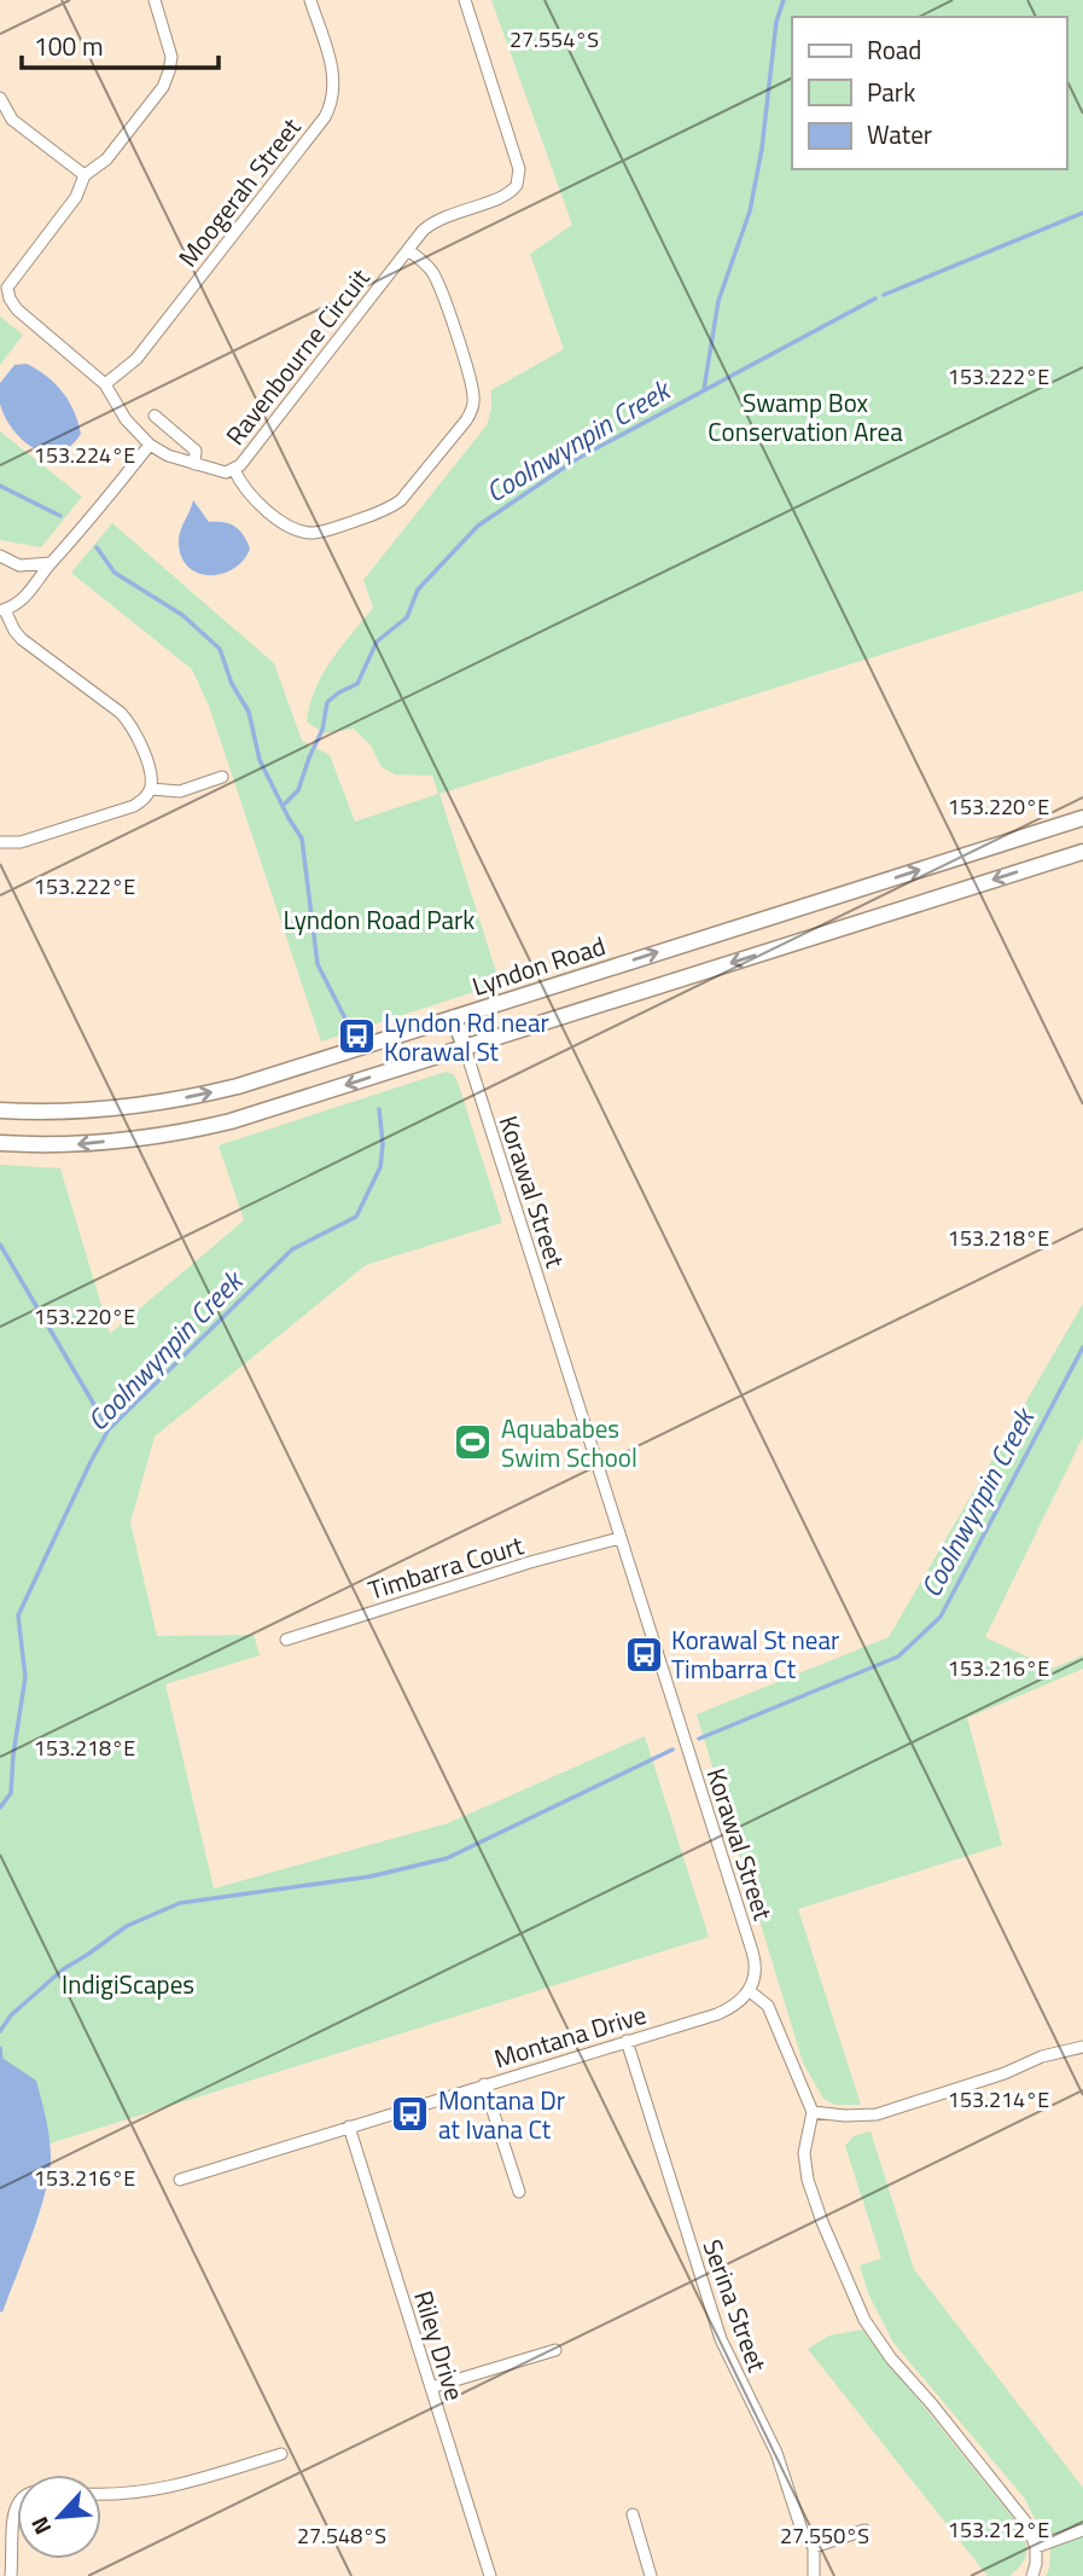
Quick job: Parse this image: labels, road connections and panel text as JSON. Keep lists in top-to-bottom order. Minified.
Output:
{"streets":{"main road":["Lyndon Road"],"street":["Moogerah Street","Ravenbourne Circuit","Korawal Street","Timbarra Court","Montana Drive","Serina Street","Riley Drive"]},"crossings":[["Moogerah Street","Ravenbourne Circuit"],["Korawal Street","Timbarra Court"],["Korawal Street","Montana Drive"],["Montana Drive","Serina Street"],["Montana Drive","Riley Drive"]],"water":["Coolnwynpin Creek"],"parks":["Swamp Box Conservation Area","Lyndon Road Park","IndigiScapes"],"places":{"bus stop":["Lyndon Rd near Korawal St","Korawal St near Timbarra Ct","Montana Dr at Ivana Ct"],"sports":["Aquababes Swim School"]},"legend":["Road","Park","Water"],"scale_bar":"100 m","north":"bottom left","coordinates":["27.554°S","153.222°E","153.224°E","153.220°E","153.218°E","153.216°E","153.214°E","153.212°E","27.548°S","27.550°S"]}
